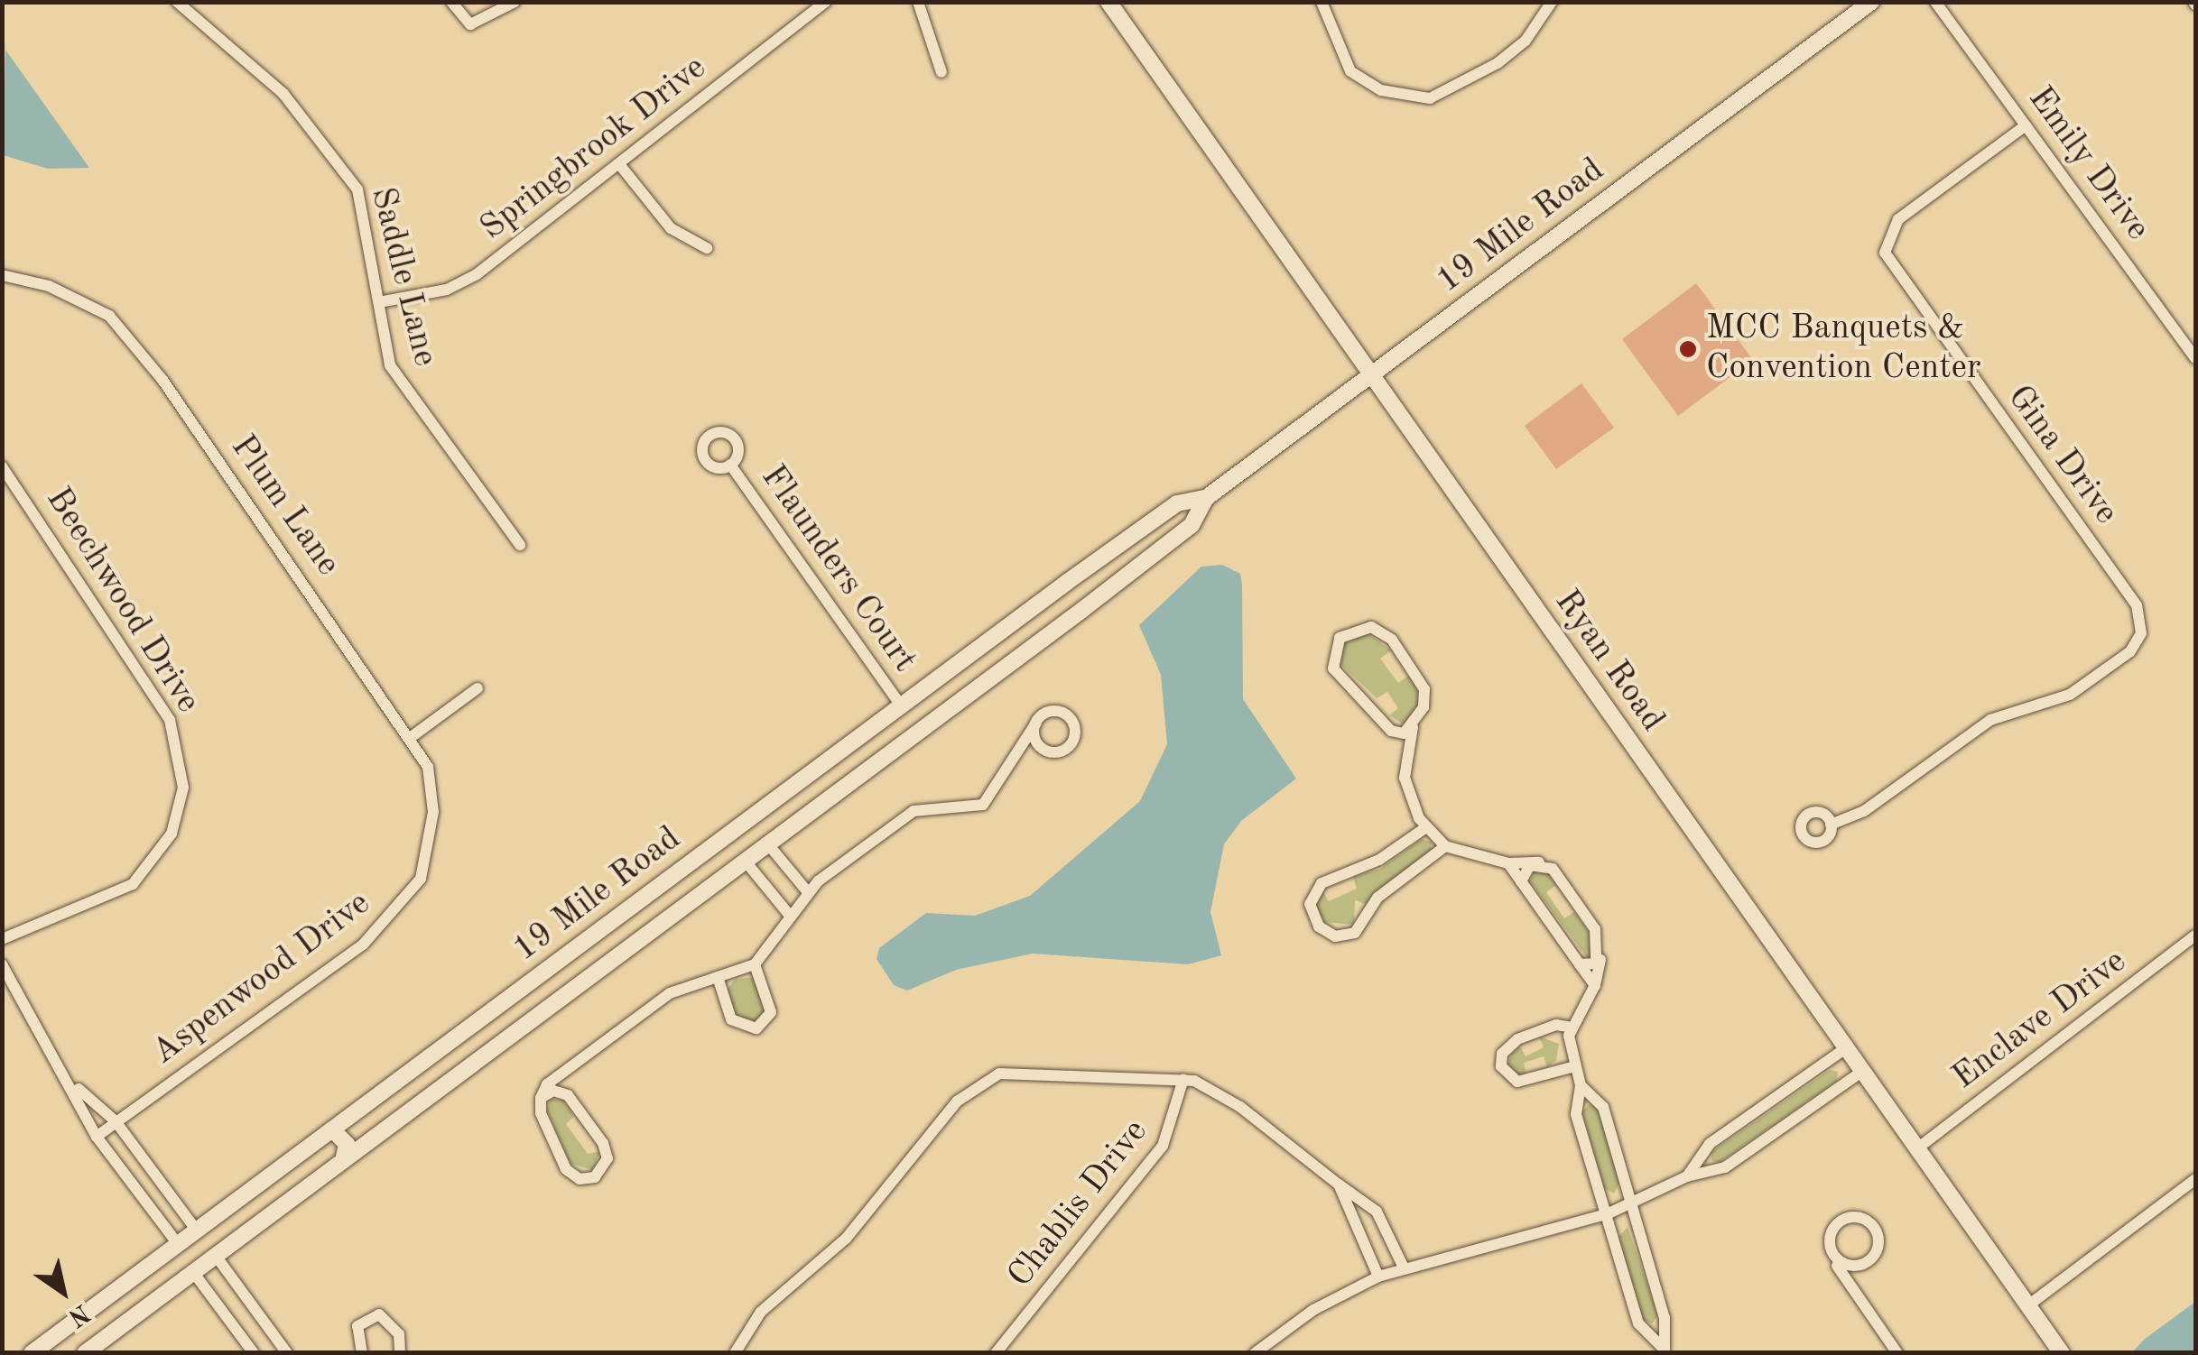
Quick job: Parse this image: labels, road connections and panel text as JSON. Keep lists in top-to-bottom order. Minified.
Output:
{"streets":{"main road":["19 Mile Road","Ryan Road"],"street":["Springbrook Drive","Emily Drive","Saddle Lane","Gina Drive","Plum Lane","Flaunders Court","Beechwood Drive","Aspenwood Drive","Enclave Drive","Chablis Drive"]},"crossings":[["Springbrook Drive","Saddle Lane"],["Emily Drive","Gina Drive"],["19 Mile Road","Flaunders Court"],["19 Mile Road","Ryan Road"],["Plum Lane","Aspenwood Drive"],["Ryan Road","Enclave Drive"]],"places":["MCC Banquets & Convention Center"],"north":"bottom right"}
